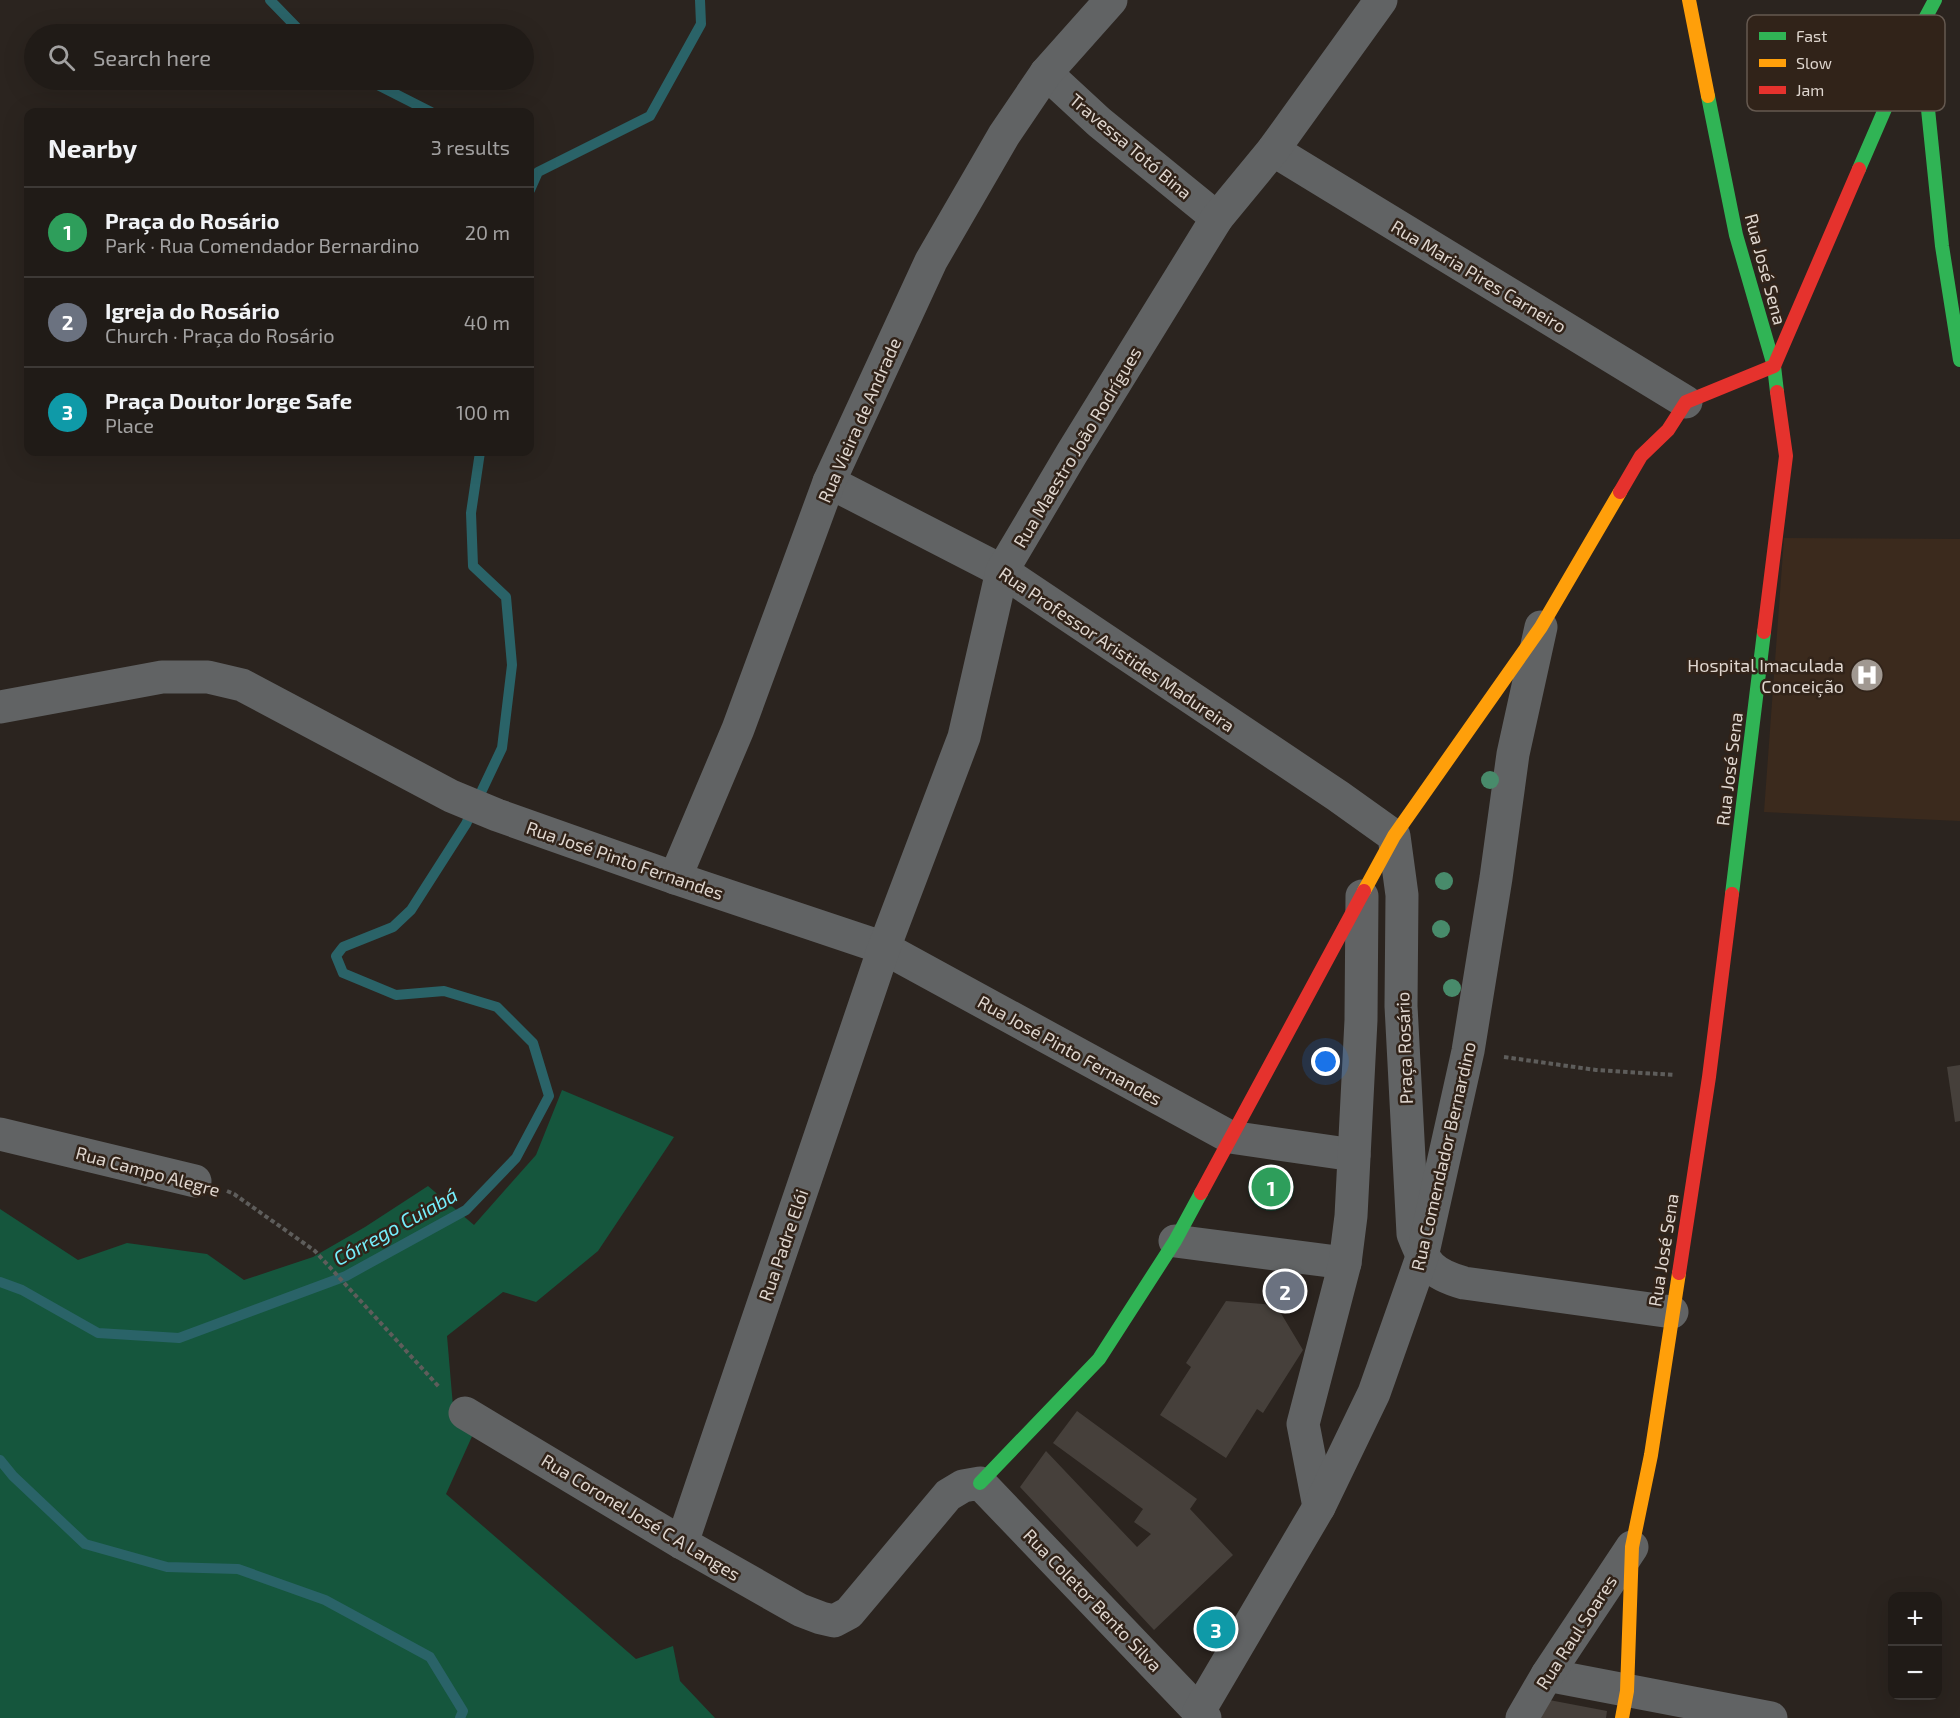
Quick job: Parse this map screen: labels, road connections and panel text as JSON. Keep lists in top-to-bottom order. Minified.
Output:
{"streets":{"street":["Travessa Totó Bina","Rua José Sena","Rua Maria Pires Carneiro","Rua Vieira de Andrade","Rua Maestro João Rodrígues","Rua Professor Aristides Madureira","Rua José Pinto Fernandes","Praça Rosário","Rua Comendador Bernardino","Rua Campo Alegre","Rua Padre Elói","Rua Coronel José C A Langes","Rua Coletor Bento Silva","Rua Raul Soares"]},"crossings":[["Travessa Totó Bina","Rua Vieira de Andrade"],["Travessa Totó Bina","Rua Maestro João Rodrígues"],["Rua José Sena","Rua Raul Soares"],["Rua Maria Pires Carneiro","Rua Maestro João Rodrígues"],["Rua Maria Pires Carneiro","Rua Comendador Bernardino"],["Rua Vieira de Andrade","Rua Professor Aristides Madureira"],["Rua Vieira de Andrade","Rua José Pinto Fernandes"],["Rua Maestro João Rodrígues","Rua Professor Aristides Madureira"],["Rua Maestro João Rodrígues","Rua José Pinto Fernandes"],["Rua Maestro João Rodrígues","Rua Padre Elói"],["Rua Professor Aristides Madureira","Praça Rosário"],["Rua Professor Aristides Madureira","Rua Comendador Bernardino"],["Rua José Pinto Fernandes","Rua Comendador Bernardino"],["Rua José Pinto Fernandes","Rua Padre Elói"],["Praça Rosário","Rua Comendador Bernardino"],["Rua Comendador Bernardino","Rua Coronel José C A Langes"],["Rua Comendador Bernardino","Rua Coletor Bento Silva"],["Rua Campo Alegre","Rua Coronel José C A Langes"],["Rua Padre Elói","Rua Coronel José C A Langes"],["Rua Coronel José C A Langes","Rua Coletor Bento Silva"]],"water":["Córrego Cuiabá"],"places":{"hospital":["Hospital Imaculada Conceição"]},"legend":["Fast","Slow","Jam"],"page":{"search":"Search here","heading":["Nearby","3 results"],"list":[{"mark":"1","name":"Praça do Rosário","note":"Park · Rua Comendador Bernardino","value":"20 m"},{"mark":"2","name":"Igreja do Rosário","note":"Church · Praça do Rosário","value":"40 m"},{"mark":"3","name":"Praça Doutor Jorge Safe","note":"Place","value":"100 m"}],"pins":["1","2","3"],"map_buttons":["+","−"]}}
